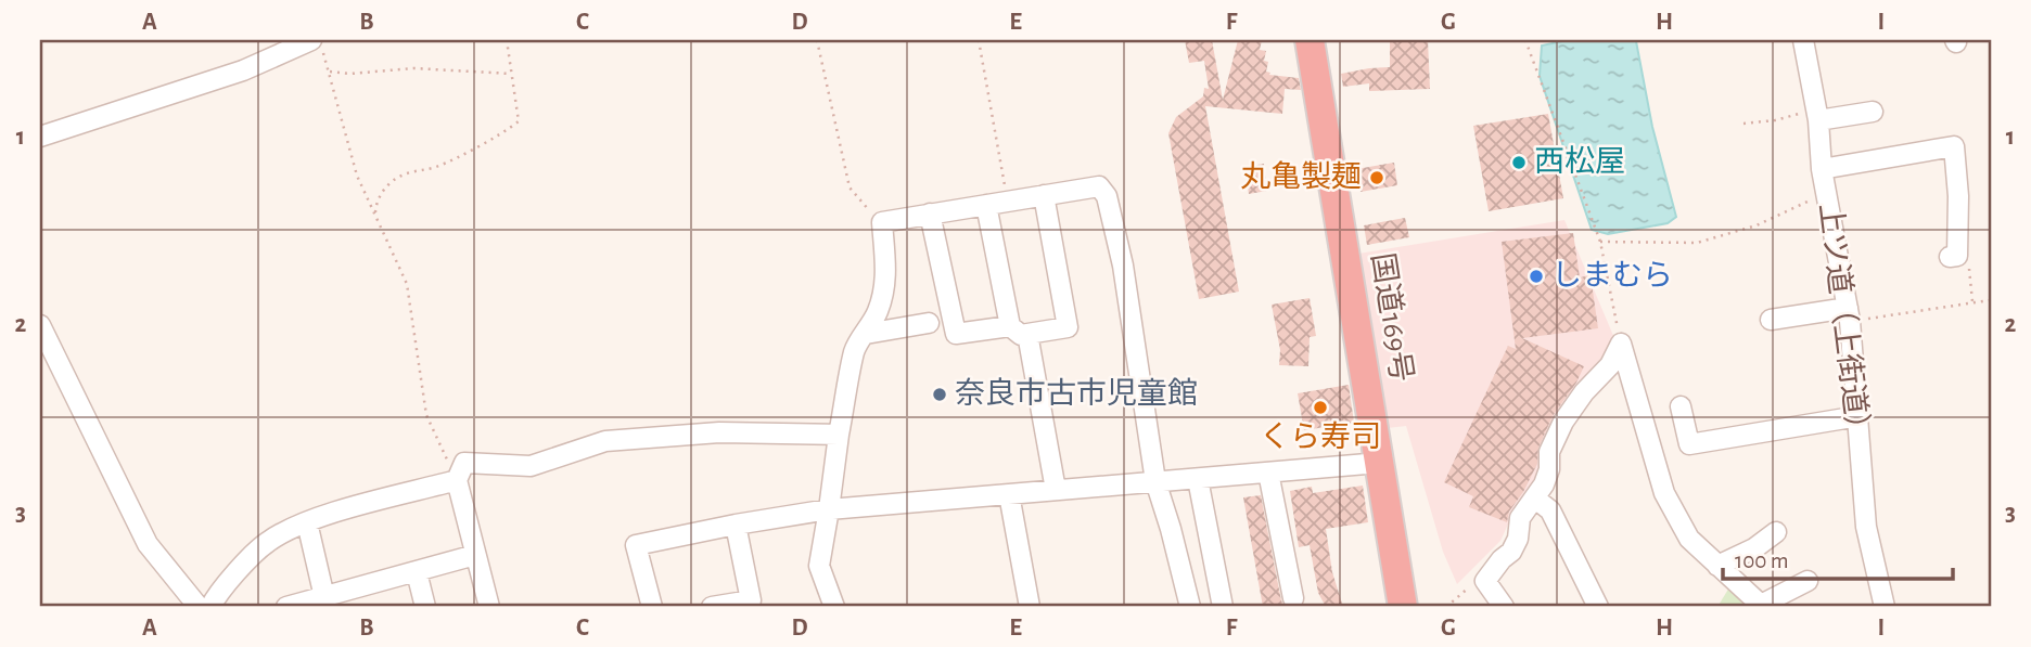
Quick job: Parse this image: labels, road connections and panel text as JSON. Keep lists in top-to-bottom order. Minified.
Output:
{"streets":{"highway":["国道169号"],"street":["上ツ道（上街道）"]},"places":["西松屋","丸亀製麺","しまむら","奈良市古市児童館","くら寿司"],"scale_bar":"100 m","grid":{"columns":["A","B","C","D","E","F","G","H","I"],"rows":["1","2","3"]}}
